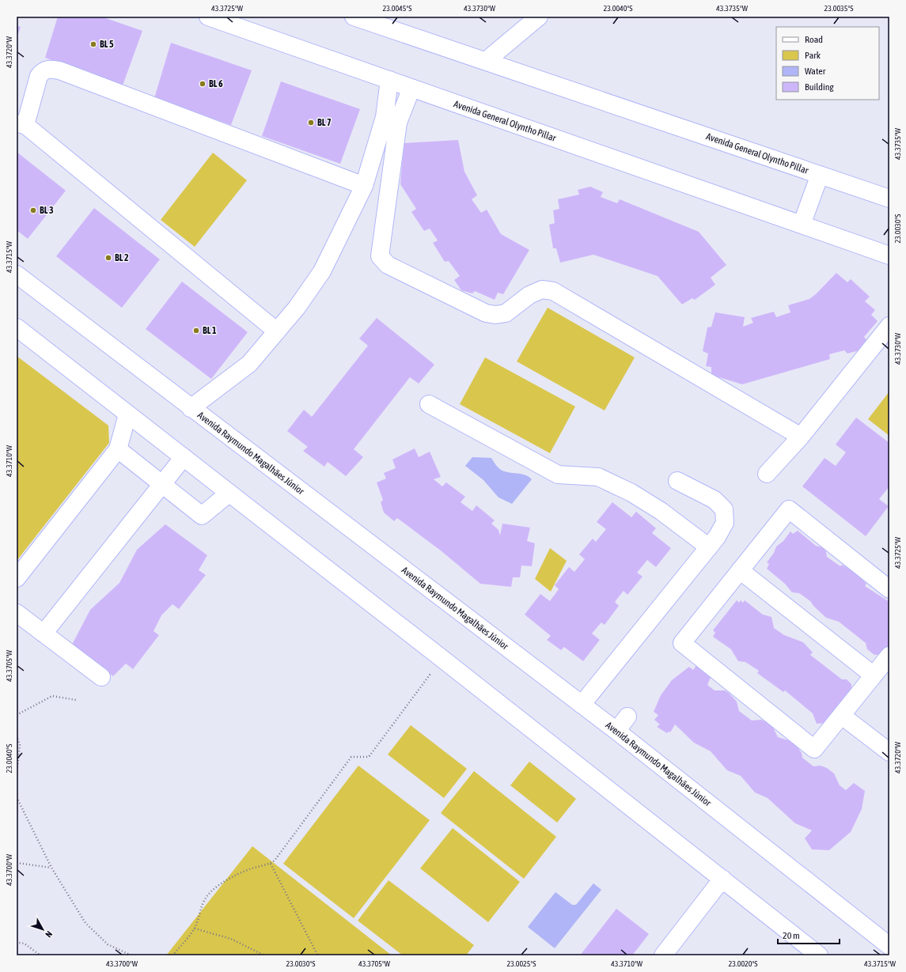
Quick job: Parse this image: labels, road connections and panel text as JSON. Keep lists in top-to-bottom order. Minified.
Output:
{"streets":{"street":["Avenida General Olyntho Pillar","Avenida Raymundo Magalhães Júnior"]},"places":["BL 5","BL 6","BL 7","BL 3","BL 2","BL 1"],"legend":["Road","Park","Water","Building"],"scale_bar":"20 m","north":"bottom right","coordinates":["43.3725°W","23.0045°S","43.3730°W","23.0040°S","43.3735°W","23.0035°S","43.3720°W","23.0030°S","43.3715°W","43.3710°W","43.3705°W","43.3700°W","23.0025°S","23.0020°S"]}
